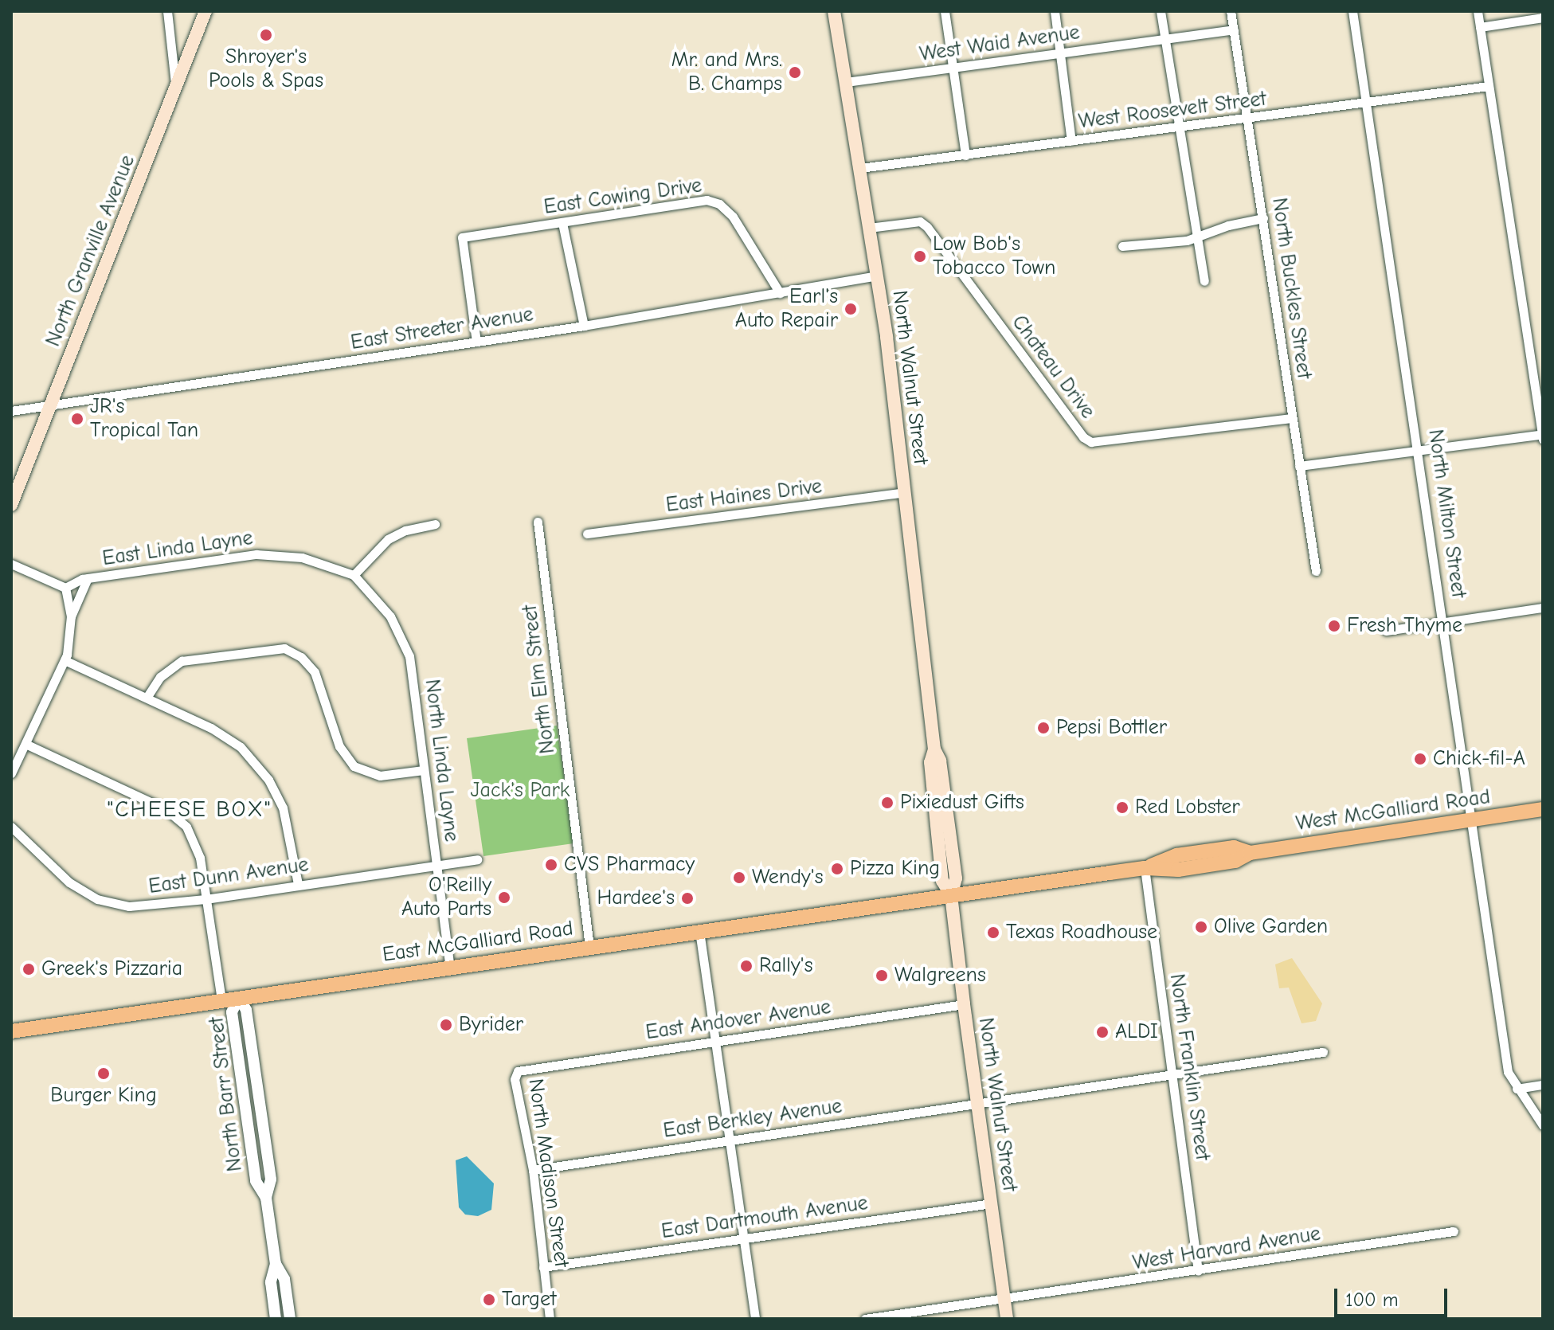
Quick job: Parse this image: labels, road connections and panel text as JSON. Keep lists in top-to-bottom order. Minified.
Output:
{"streets":{"main road":["North Granville Avenue","North Walnut Street","West McGalliard Road","East McGalliard Road"],"street":["West Waid Avenue","West Roosevelt Street","East Cowing Drive","North Buckles Street","East Streeter Avenue","Chateau Drive","East Haines Drive","North Milton Street","East Linda Layne","North Elm Street","North Linda Layne","East Dunn Avenue","East Andover Avenue","North Franklin Street","North Barr Street","East Berkley Avenue","North Madison Street","East Dartmouth Avenue","West Harvard Avenue"]},"crossings":[["West Waid Avenue","North Buckles Street"],["West Waid Avenue","North Walnut Street"],["West Roosevelt Street","North Buckles Street"],["West Roosevelt Street","North Walnut Street"],["West Roosevelt Street","North Milton Street"],["East Cowing Drive","East Streeter Avenue"],["North Granville Avenue","East Streeter Avenue"],["North Buckles Street","Chateau Drive"],["East Streeter Avenue","North Walnut Street"],["Chateau Drive","North Walnut Street"],["North Walnut Street","East Haines Drive"],["North Walnut Street","West McGalliard Road"],["North Walnut Street","East McGalliard Road"],["North Walnut Street","East Andover Avenue"],["North Walnut Street","East Berkley Avenue"],["North Walnut Street","East Dartmouth Avenue"],["North Walnut Street","West Harvard Avenue"],["North Milton Street","West McGalliard Road"],["East Linda Layne","North Linda Layne"],["North Elm Street","East McGalliard Road"],["North Linda Layne","East Dunn Avenue"],["North Linda Layne","East McGalliard Road"],["West McGalliard Road","East McGalliard Road"],["West McGalliard Road","North Franklin Street"],["East Dunn Avenue","North Barr Street"],["East McGalliard Road","North Barr Street"],["East Andover Avenue","North Madison Street"],["North Franklin Street","East Berkley Avenue"],["North Franklin Street","West Harvard Avenue"],["East Berkley Avenue","North Madison Street"],["North Madison Street","East Dartmouth Avenue"]],"districts":["\"CHEESE BOX\""],"parks":["Jack's Park"],"places":["Shroyer's Pools & Spas","Mr. and Mrs. B. Champs","Low Bob's Tobacco Town","Earl's Auto Repair","JR's Tropical Tan","Fresh Thyme","Pepsi Bottler","Chick-fil-A","Pixiedust Gifts","Red Lobster","CVS Pharmacy","Pizza King","Wendy's","O'Reilly Auto Parts","Hardee's","Olive Garden","Texas Roadhouse","Rally's","Greek's Pizzaria","Walgreens","Byrider","ALDI","Burger King","Target"],"scale_bar":"100 m"}
